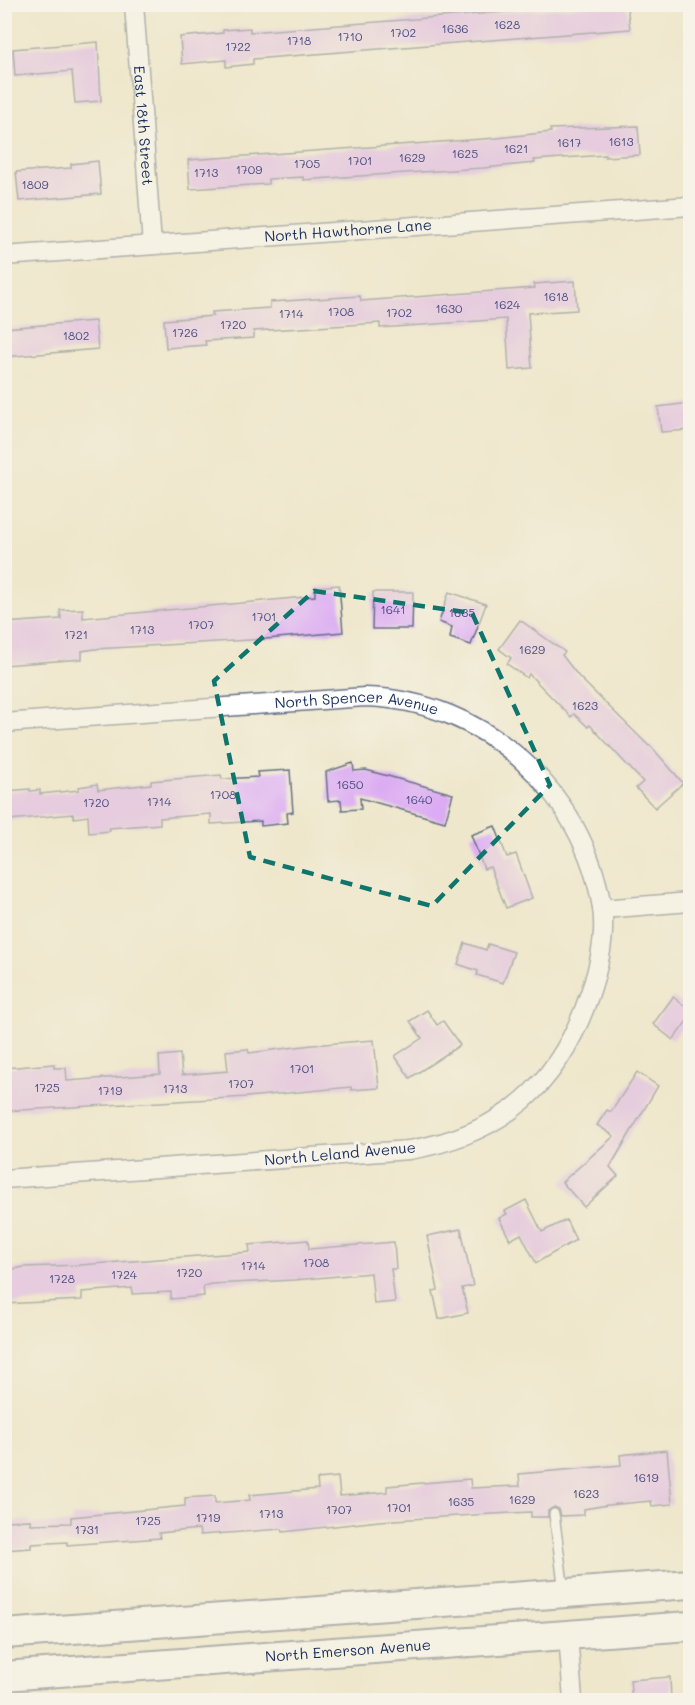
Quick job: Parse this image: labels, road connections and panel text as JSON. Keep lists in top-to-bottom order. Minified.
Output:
{"streets":{"main road":["North Emerson Avenue"],"street":["East 18th Street","North Hawthorne Lane","North Spencer Avenue","North Leland Avenue"]},"crossings":[["East 18th Street","North Hawthorne Lane"],["North Spencer Avenue","North Leland Avenue"]],"house_numbers":["1628","1636","1702","1710","1718","1722","1613","1617","1621","1625","1629","1701","1705","1709","1713","1809","1618","1624","1630","1708","1702","1714","1720","1726","1802","1641","1635","1701","1707","1713","1721","1629","1623","1650","1708","1640","1714","1720","1701","1707","1725","1713","1719","1708","1714","1720","1724","1728","1619","1623","1629","1635","1701","1707","1713","1719","1725","1731"]}
